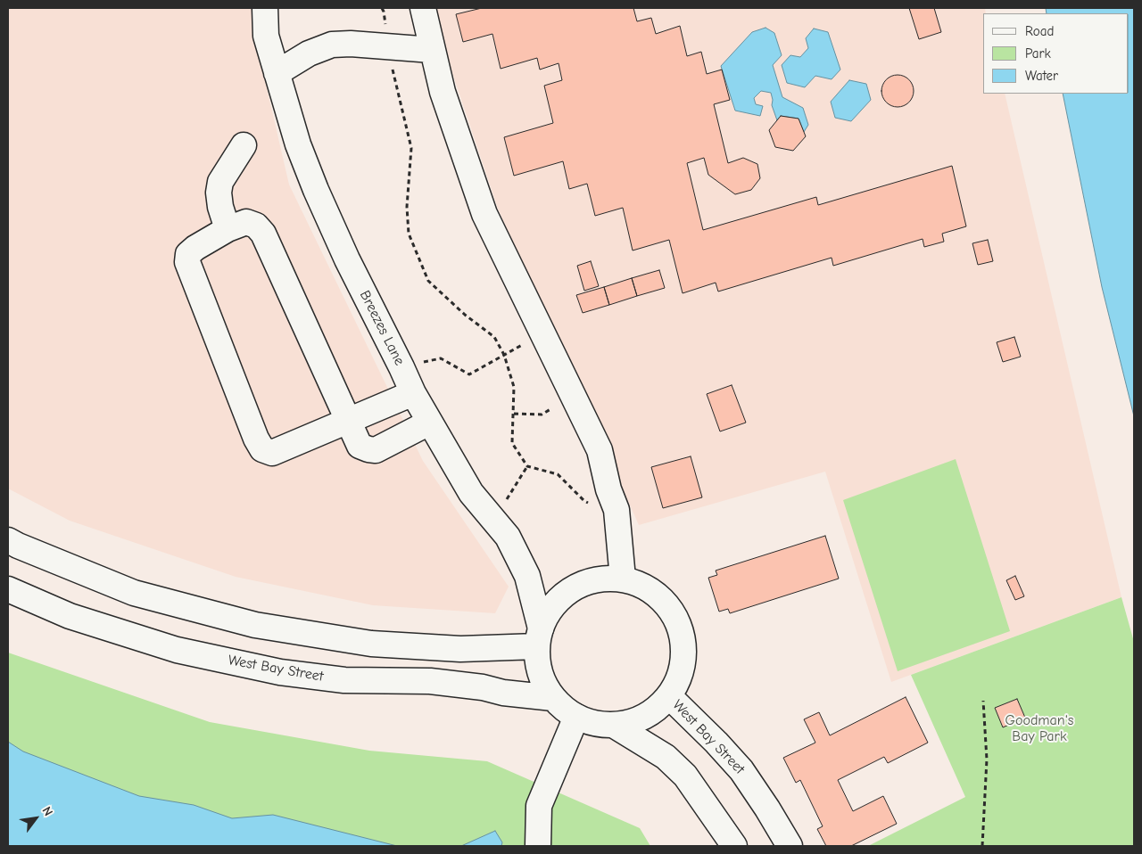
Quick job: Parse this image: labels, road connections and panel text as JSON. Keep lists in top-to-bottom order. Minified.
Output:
{"streets":{"main road":["Breezes Lane","West Bay Street"]},"crossings":[["Breezes Lane","West Bay Street"]],"parks":["Goodman's Bay Park"],"legend":["Road","Park","Water"],"north":"top right"}
